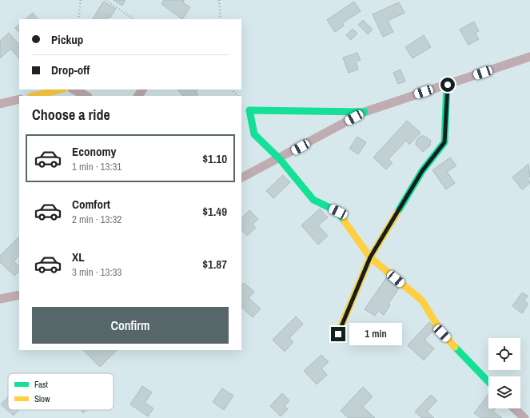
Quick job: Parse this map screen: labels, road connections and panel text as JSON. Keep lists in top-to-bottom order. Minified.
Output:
{"legend":["Fast","Slow"],"page":{"banner":["Pickup","Drop-off"],"heading":"Choose a ride","list":[{"name":"Economy","note":"1 min · 13:31","value":"$1.10"},{"name":"Comfort","note":"2 min · 13:32","value":"$1.49"},{"name":"XL","note":"3 min · 13:33","value":"$1.87"}],"buttons":"Confirm","bubble":"1 min"}}
